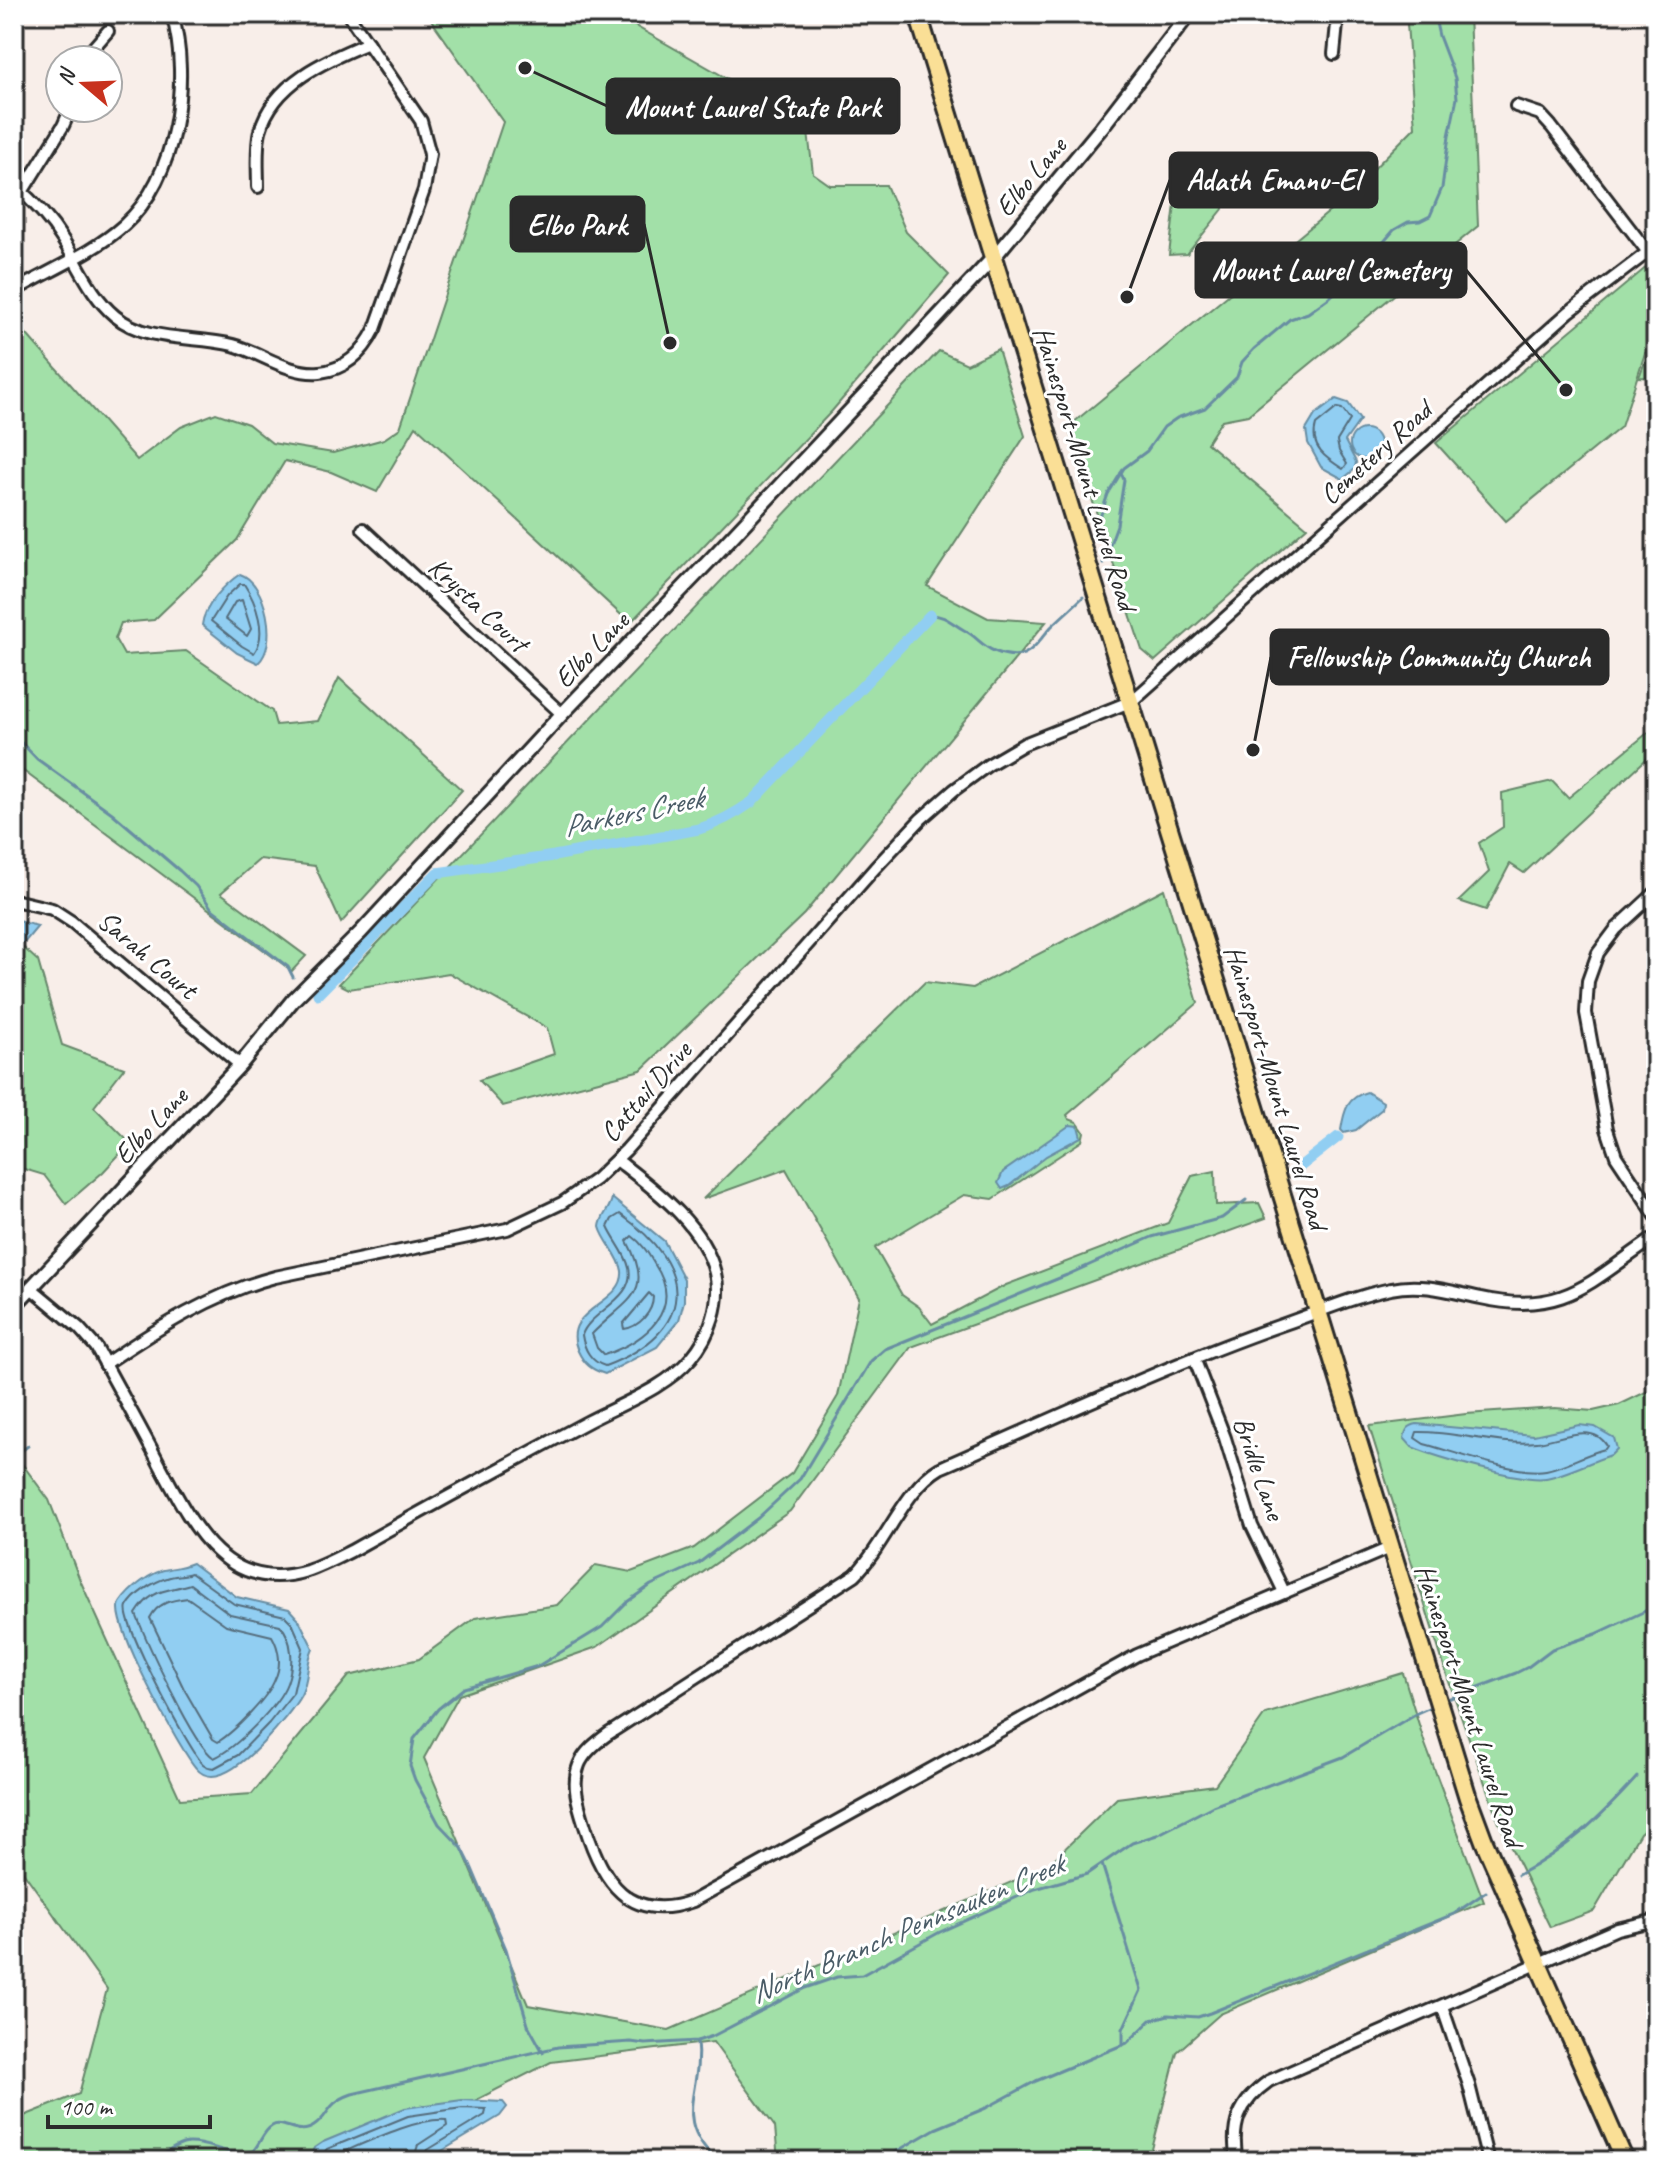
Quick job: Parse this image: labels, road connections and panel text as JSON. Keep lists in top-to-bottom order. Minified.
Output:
{"streets":{"main road":["Hainesport-Mount Laurel Road"],"street":["Elbo Lane","Cemetery Road","Krysta Court","Sarah Court","Cattail Drive","Bridle Lane"]},"crossings":[["Elbo Lane","Hainesport-Mount Laurel Road"],["Elbo Lane","Krysta Court"],["Elbo Lane","Sarah Court"],["Cemetery Road","Hainesport-Mount Laurel Road"],["Cemetery Road","Cattail Drive"],["Hainesport-Mount Laurel Road","Cattail Drive"]],"water":["Parkers Creek","North Branch Pennsauken Creek"],"places":["Mount Laurel State Park","Adath Emanu-El","Elbo Park","Mount Laurel Cemetery","Fellowship Community Church"],"scale_bar":"100 m","north":"left"}
